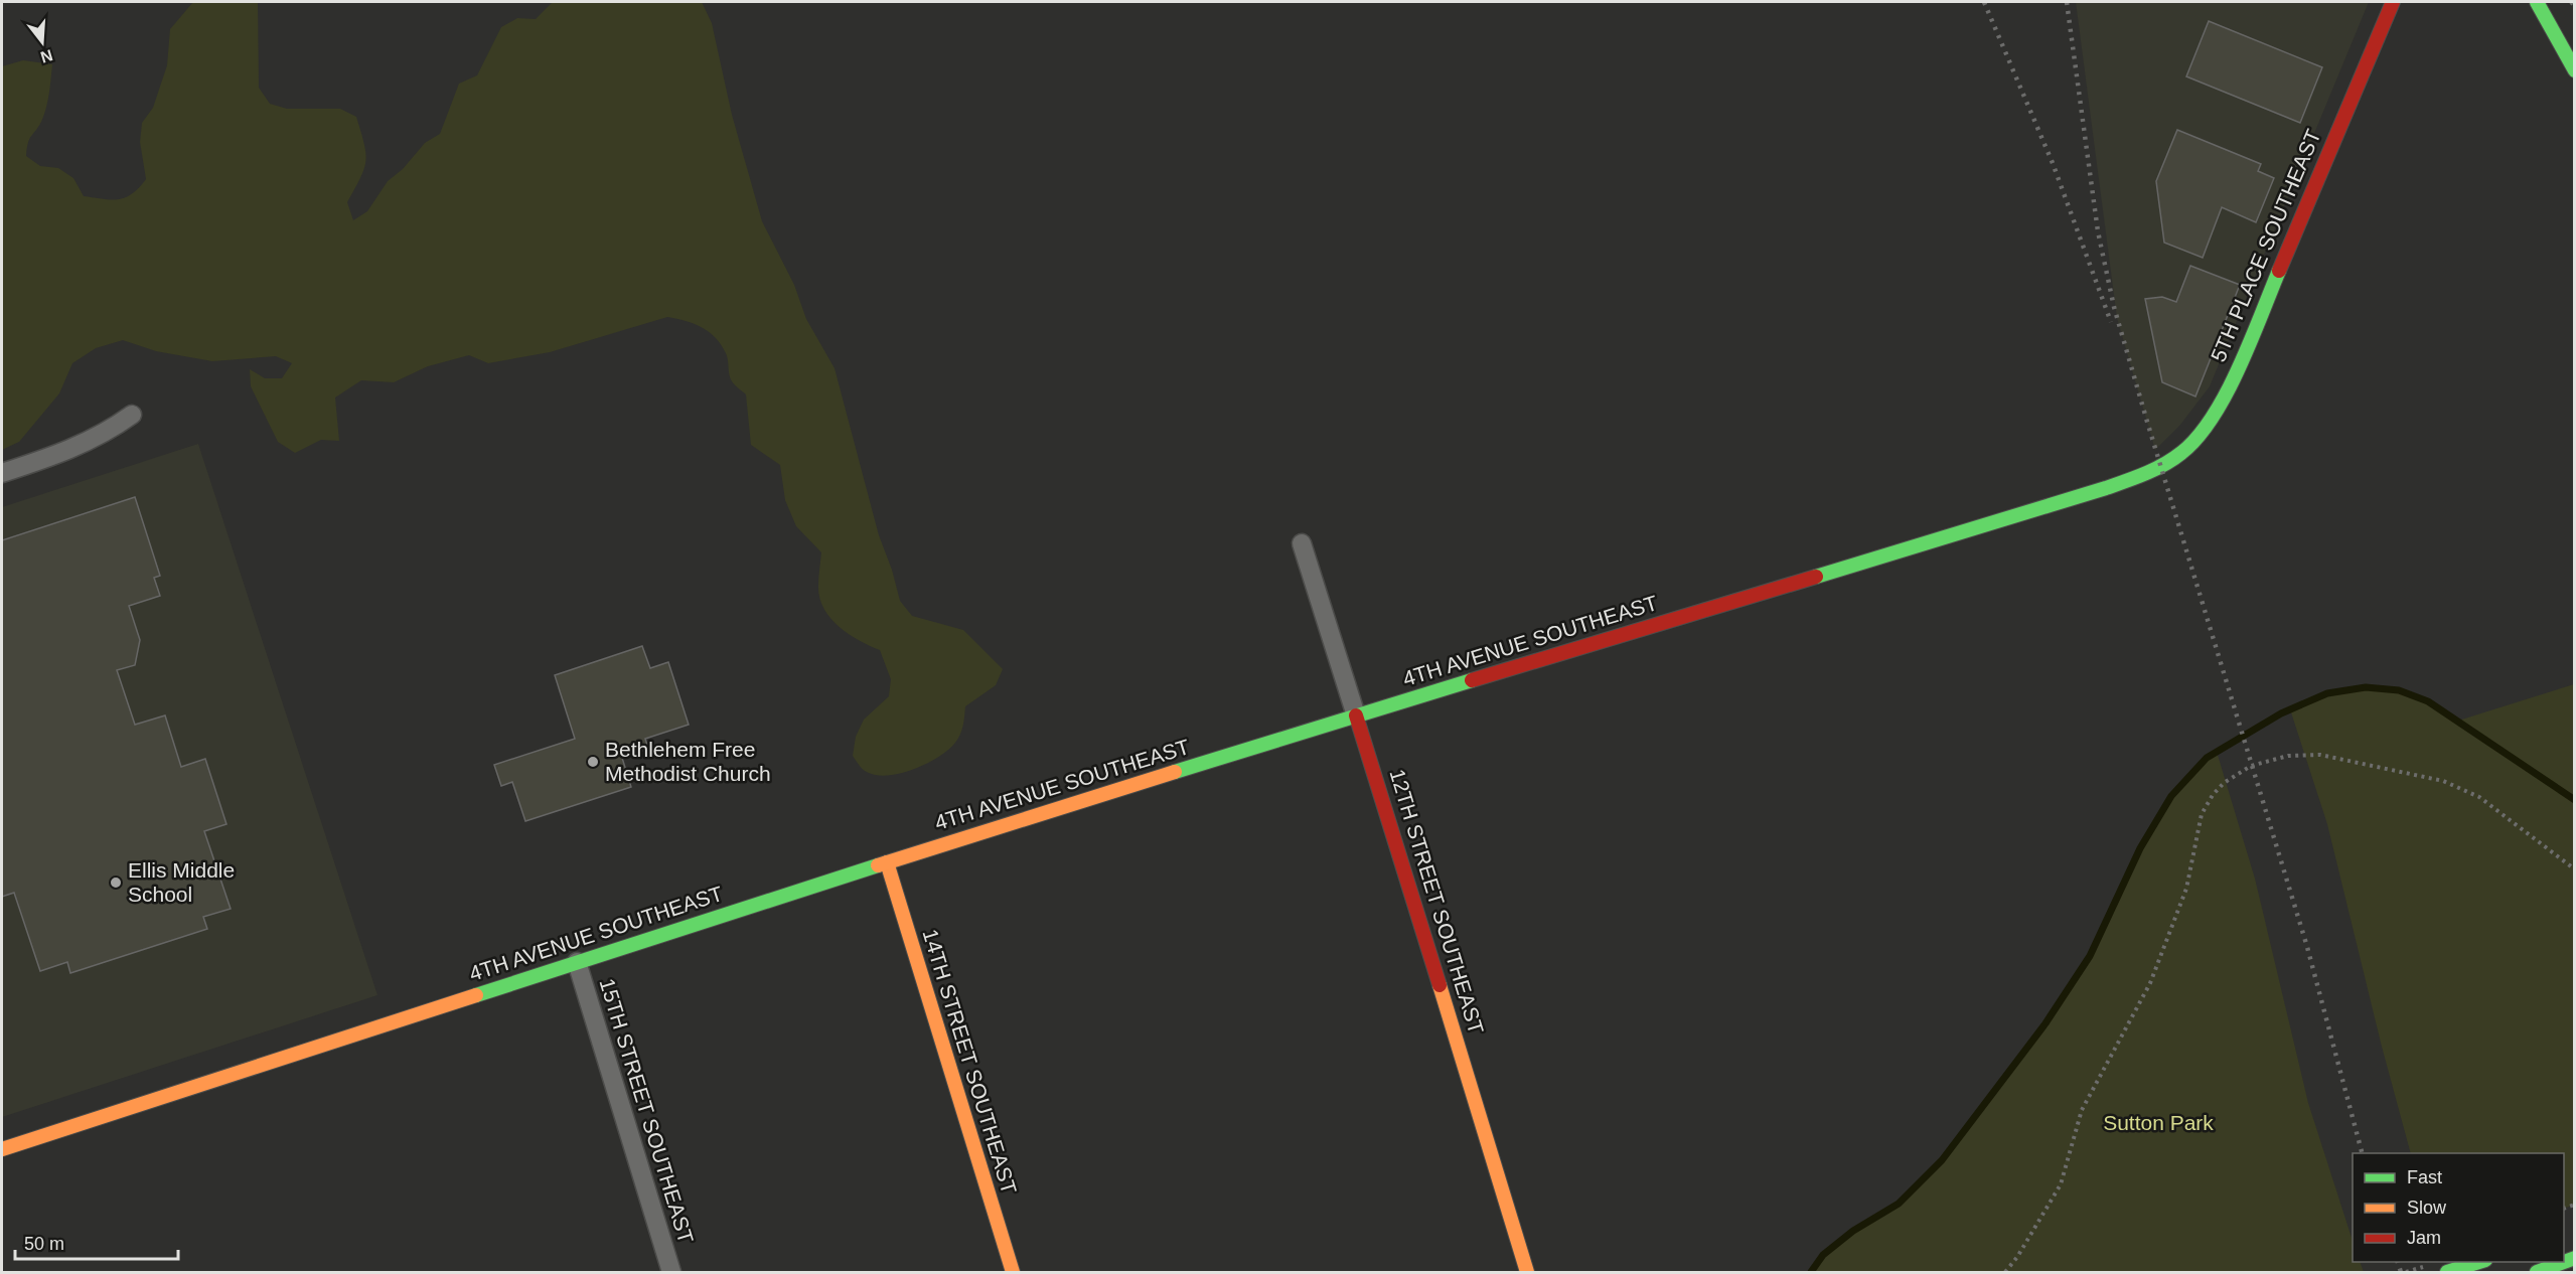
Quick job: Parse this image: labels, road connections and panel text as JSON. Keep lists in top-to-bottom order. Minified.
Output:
{"streets":{"street":["5TH PLACE SOUTHEAST","4TH AVENUE SOUTHEAST","12TH STREET SOUTHEAST","14TH STREET SOUTHEAST","15TH STREET SOUTHEAST"]},"crossings":[["5TH PLACE SOUTHEAST","4TH AVENUE SOUTHEAST"],["4TH AVENUE SOUTHEAST","12TH STREET SOUTHEAST"],["4TH AVENUE SOUTHEAST","14TH STREET SOUTHEAST"],["4TH AVENUE SOUTHEAST","15TH STREET SOUTHEAST"]],"parks":["Sutton Park"],"places":["Bethlehem Free Methodist Church","Ellis Middle School"],"legend":["Fast","Slow","Jam"],"scale_bar":"50 m","north":"bottom"}
